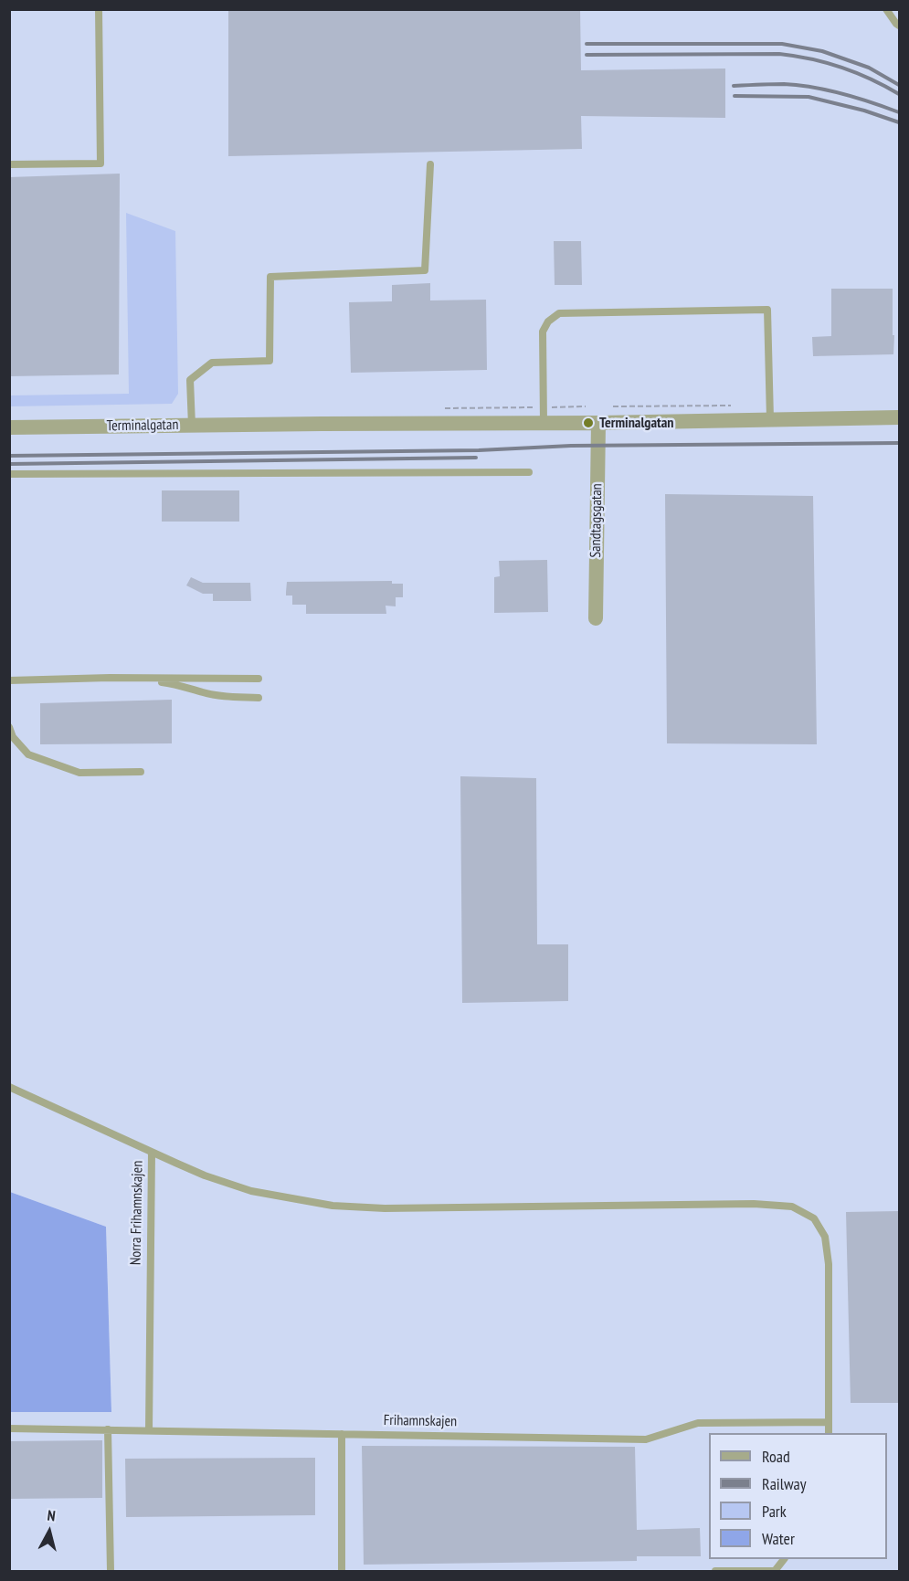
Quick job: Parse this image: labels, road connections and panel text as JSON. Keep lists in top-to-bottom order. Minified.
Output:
{"streets":{"street":["Terminalgatan","Sandtagsgatan"],"lane":["Norra Frihamnskajen","Frihamnskajen"]},"crossings":[["Terminalgatan","Sandtagsgatan"],["Norra Frihamnskajen","Frihamnskajen"]],"places":["Terminalgatan"],"legend":["Road","Railway","Park","Water"],"north":"top"}
